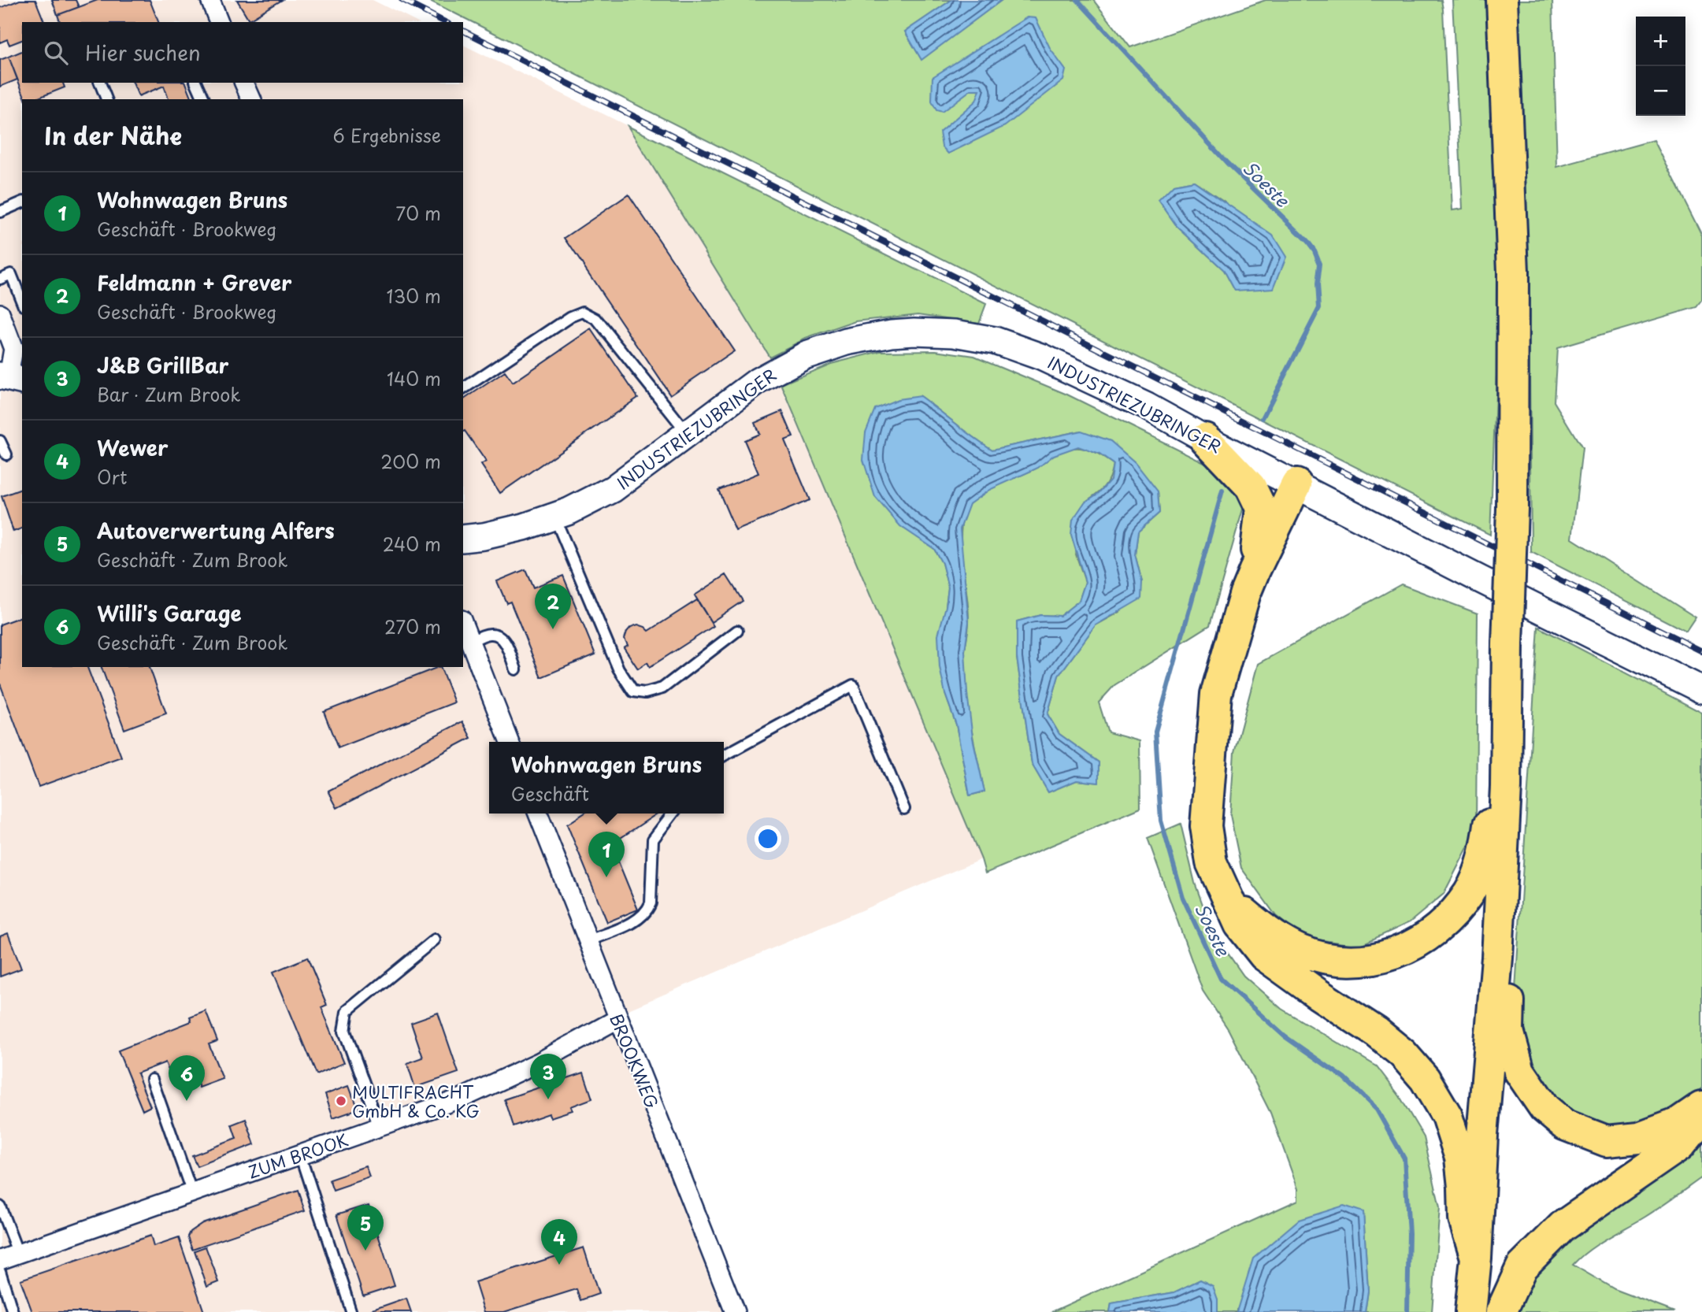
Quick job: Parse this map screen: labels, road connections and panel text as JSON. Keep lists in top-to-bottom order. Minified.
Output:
{"streets":{"street":["INDUSTRIEZUBRINGER","BROOKWEG","ZUM BROOK"]},"crossings":[["BROOKWEG","ZUM BROOK"]],"water":["Soeste"],"places":["MULTIFRACHT GmbH & Co. KG"],"page":{"map_buttons":["+","−"],"search":"Hier suchen","heading":["In der Nähe","6 Ergebnisse"],"list":[{"mark":"1","name":"Wohnwagen Bruns","note":"Geschäft · Brookweg","value":"70 m"},{"mark":"2","name":"Feldmann + Grever","note":"Geschäft · Brookweg","value":"130 m"},{"mark":"3","name":"J&B GrillBar","note":"Bar · Zum Brook","value":"140 m"},{"mark":"4","name":"Wewer","note":"Ort","value":"200 m"},{"mark":"5","name":"Autoverwertung Alfers","note":"Geschäft · Zum Brook","value":"240 m"},{"mark":"6","name":"Willi's Garage","note":"Geschäft · Zum Brook","value":"270 m"}],"pins":["2","1","3","6","5","4"],"popup":["Wohnwagen Bruns","Geschäft"]}}
